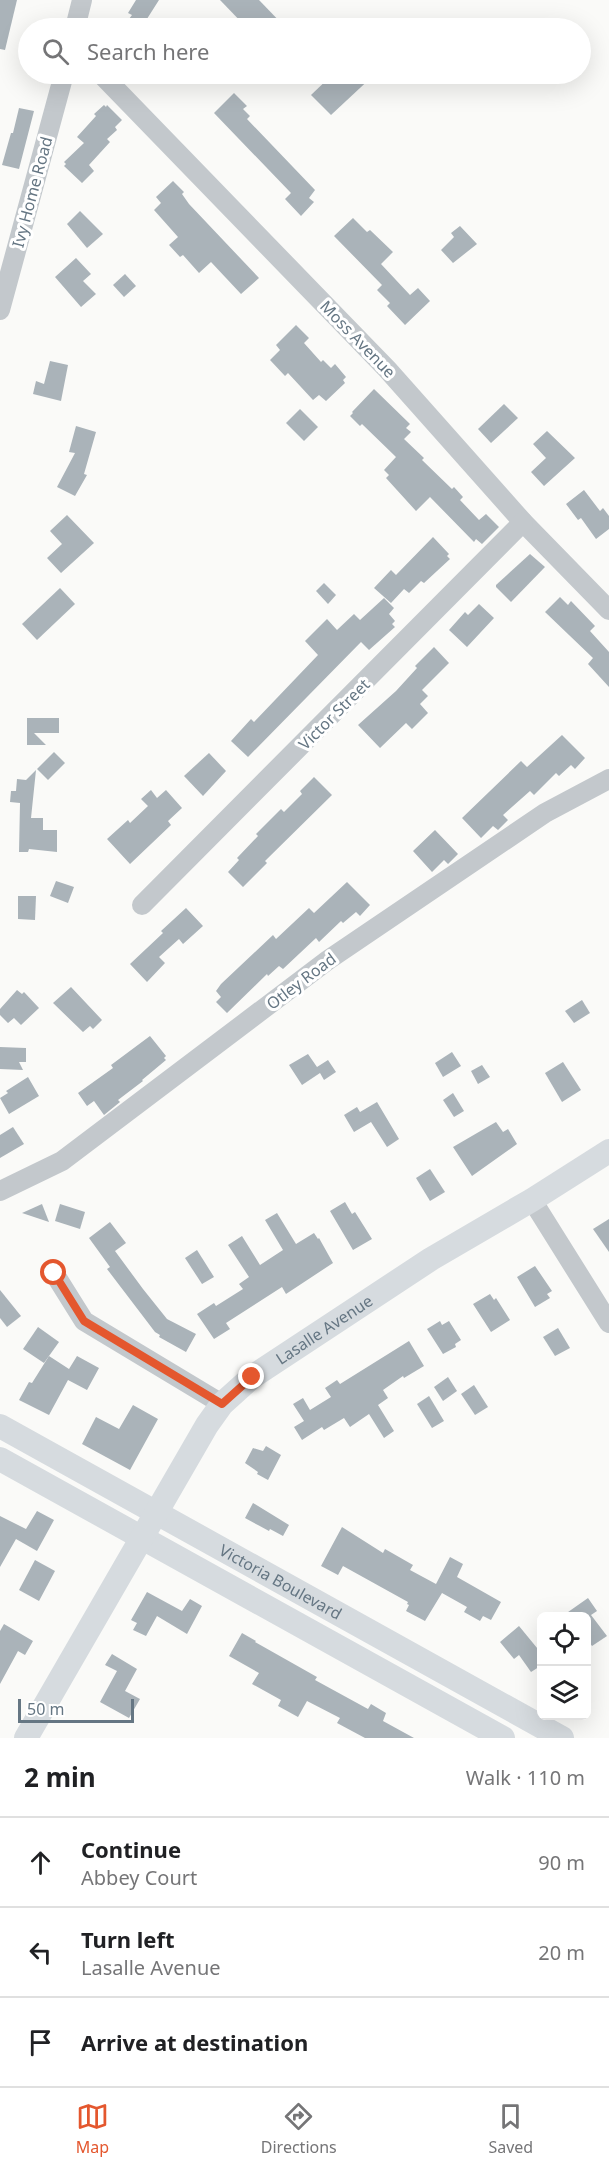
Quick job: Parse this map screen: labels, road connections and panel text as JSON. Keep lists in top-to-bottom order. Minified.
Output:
{"streets":{"main road":["Lasalle Avenue","Victoria Boulevard"],"street":["Ivy Home Road","Moss Avenue","Victor Street","Otley Road"]},"crossings":[["Moss Avenue","Victor Street"],["Lasalle Avenue","Victoria Boulevard"]],"scale_bar":"50 m","page":{"search":"Search here","scale":"50 m","heading":["2 min","Walk · 110 m"],"list":[["Continue","Abbey Court","90 m"],["Turn left","Lasalle Avenue","20 m"],"Arrive at destination"],"nav":["Map","Directions","Saved"]}}
